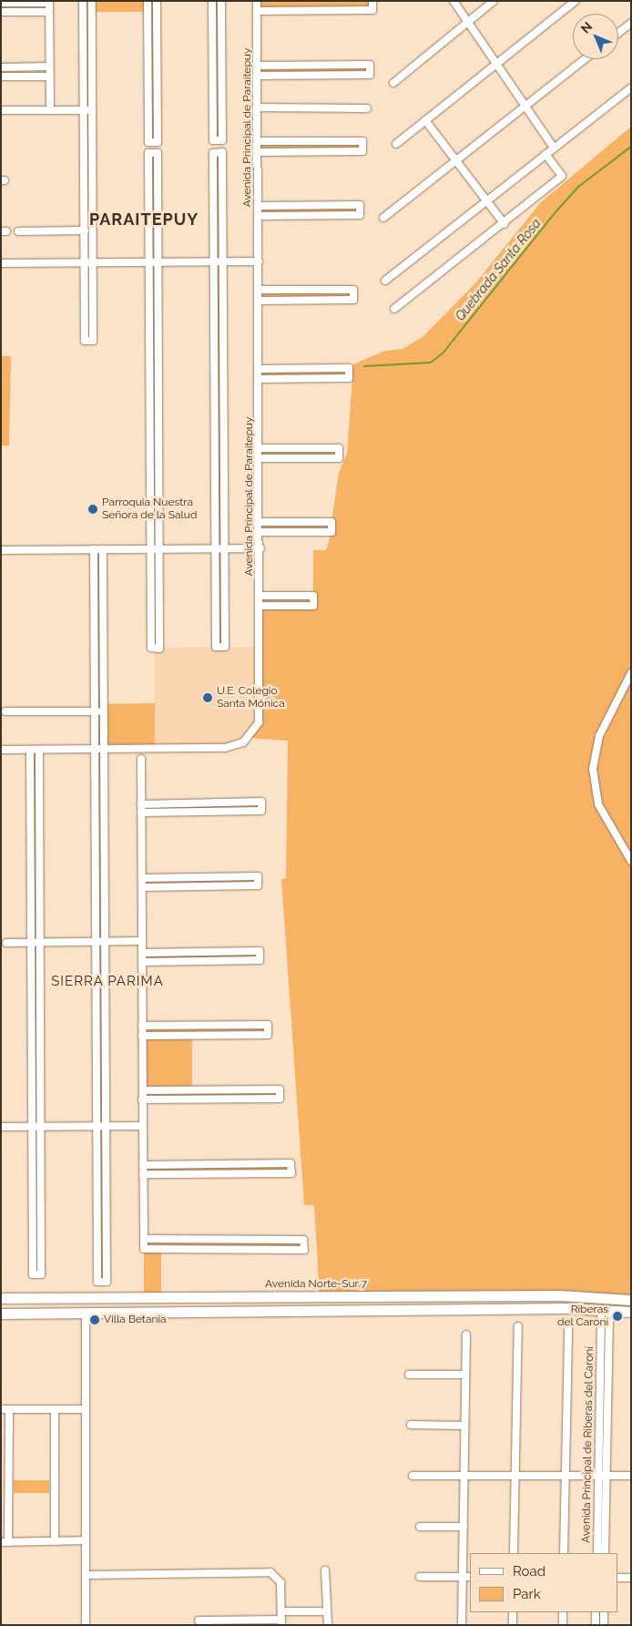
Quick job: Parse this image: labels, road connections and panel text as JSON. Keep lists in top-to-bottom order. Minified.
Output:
{"streets":{"main road":["Avenida Norte-Sur 7"],"street":["Avenida Principal de Paraitepuy","Avenida Principal de Riberas del Caroní"]},"districts":["PARAITEPUY","SIERRA PARIMA"],"water":["Quebrada Santa Rosa"],"places":["Parroquia Nuestra Señora de la Salud","U.E. Colegio Santa Mónica","Riberas del Caroní","Villa Betania"],"legend":["Road","Park"],"north":"top left"}
